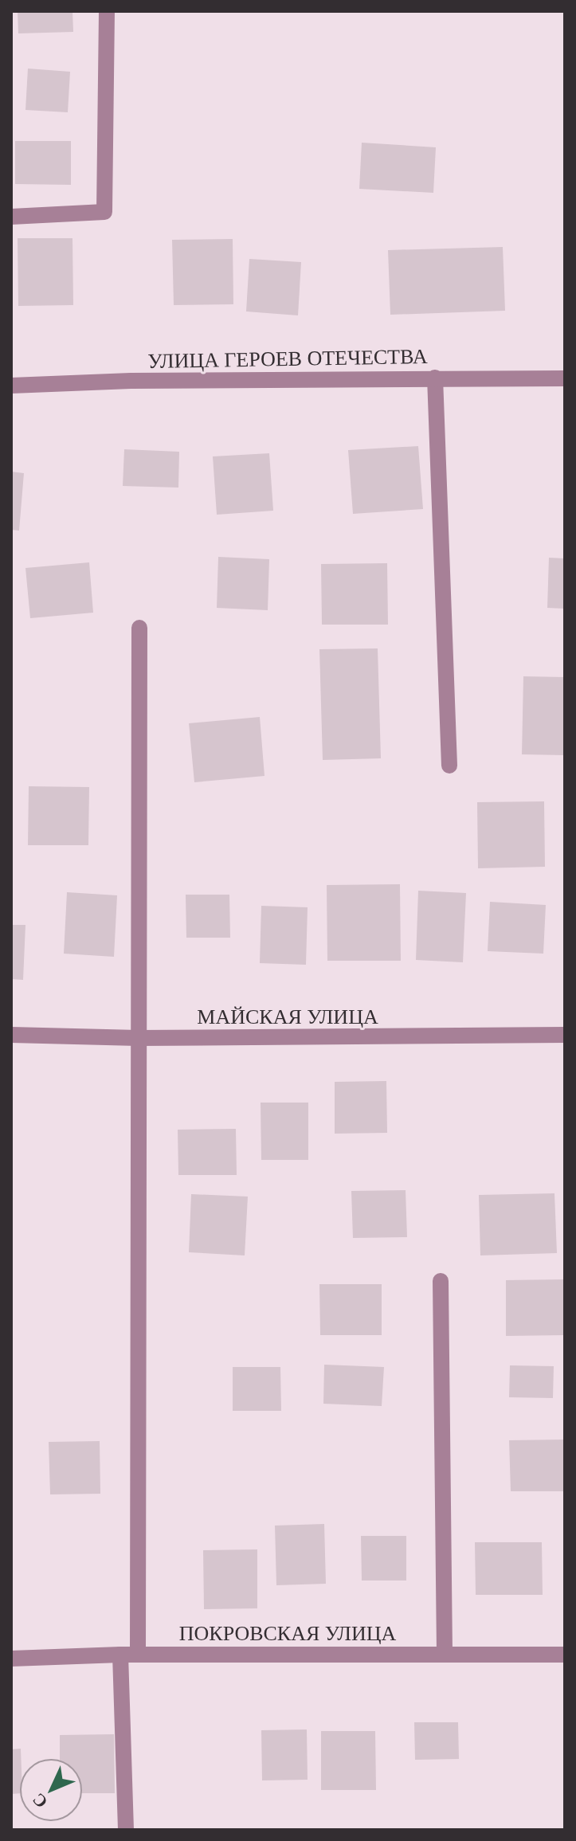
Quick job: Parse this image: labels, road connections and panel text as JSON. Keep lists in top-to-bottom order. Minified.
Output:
{"streets":{"street":["УЛИЦА ГЕРОЕВ ОТЕЧЕСТВА","МАЙСКАЯ УЛИЦА","ПОКРОВСКАЯ УЛИЦА"]},"north":"bottom left"}
